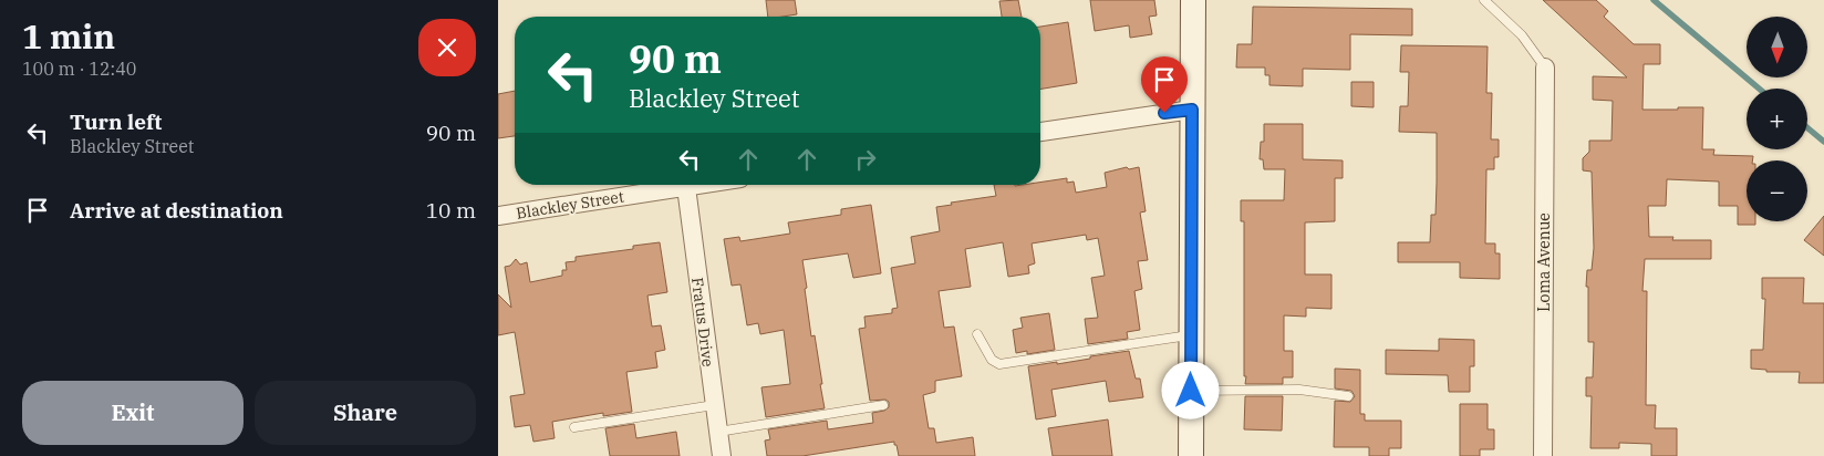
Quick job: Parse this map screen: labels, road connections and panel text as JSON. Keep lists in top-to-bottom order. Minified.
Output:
{"streets":{"street":["Blackley Street","Loma Avenue","Fratus Drive"]},"crossings":[["Blackley Street","Fratus Drive"]],"north":"bottom","page":{"heading":["1 min","100 m · 12:40"],"map_buttons":["+","−"],"turn":["90 m","Blackley Street"],"list":[{"name":"Turn left","note":"Blackley Street","value":"90 m"},{"name":"Arrive at destination","value":"10 m"}],"buttons":["Exit","Share"]}}
